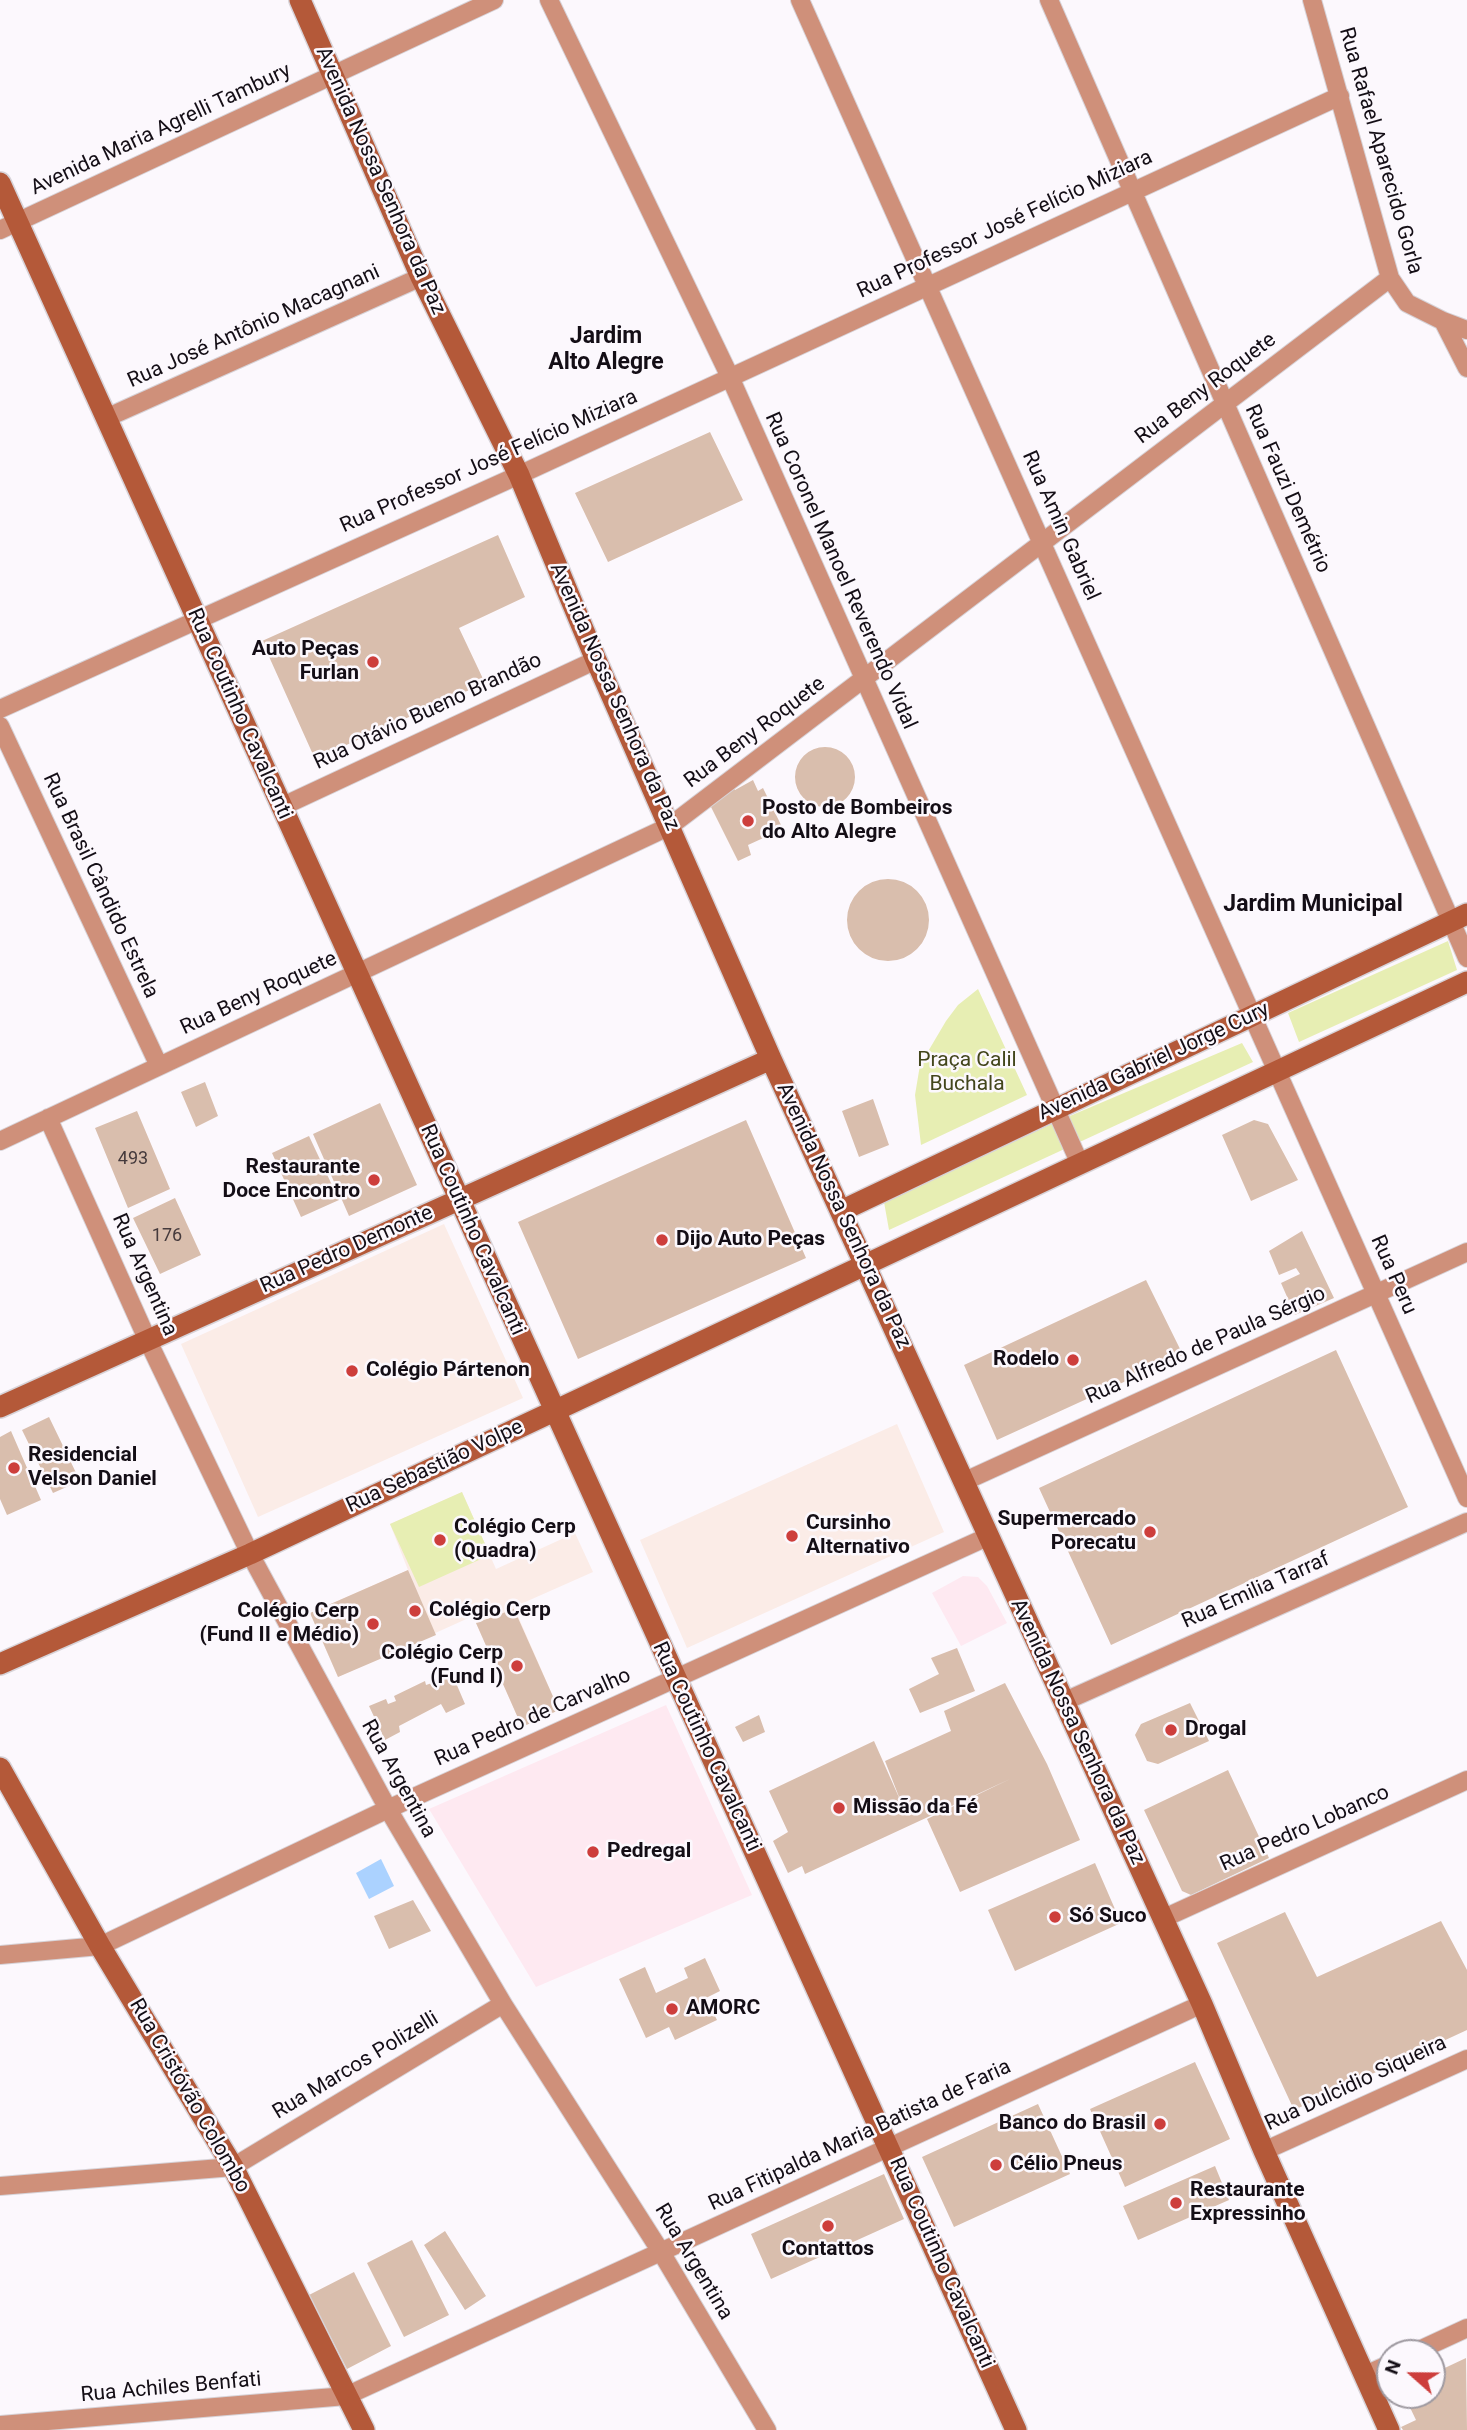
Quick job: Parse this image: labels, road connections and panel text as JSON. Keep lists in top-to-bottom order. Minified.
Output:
{"streets":{"main road":["Avenida Nossa Senhora da Paz","Rua Coutinho Cavalcanti","Avenida Gabriel Jorge Cury","Rua Pedro Demonte","Rua Sebastião Volpe","Rua Cristóvão Colombo"],"street":["Avenida Maria Agrelli Tambury","Rua Rafael Aparecido Gorla","Rua Professor José Felício Miziara","Rua José Antônio Macagnani","Rua Beny Roquete","Rua Fauzi Demétrio","Rua Amin Gabriel","Rua Coronel Manoel Reverendo Vidal","Rua Otávio Bueno Brandão","Rua Brasil Cândido Estrela","Rua Argentina","Rua Peru","Rua Alfredo de Paula Sérgio","Rua Emilia Tarraf","Rua Pedro de Carvalho","Rua Pedro Lobanco","Rua Marcos Polizelli","Rua Dulcidio Siqueira","Rua Fitipalda Maria Batista de Faria","Rua Achiles Benfati"]},"crossings":[["Avenida Maria Agrelli Tambury","Avenida Nossa Senhora da Paz"],["Avenida Maria Agrelli Tambury","Rua Coutinho Cavalcanti"],["Rua Rafael Aparecido Gorla","Rua Professor José Felício Miziara"],["Rua Rafael Aparecido Gorla","Rua Beny Roquete"],["Avenida Nossa Senhora da Paz","Rua Professor José Felício Miziara"],["Avenida Nossa Senhora da Paz","Rua José Antônio Macagnani"],["Avenida Nossa Senhora da Paz","Rua Beny Roquete"],["Avenida Nossa Senhora da Paz","Rua Otávio Bueno Brandão"],["Avenida Nossa Senhora da Paz","Avenida Gabriel Jorge Cury"],["Avenida Nossa Senhora da Paz","Rua Pedro Demonte"],["Avenida Nossa Senhora da Paz","Rua Alfredo de Paula Sérgio"],["Avenida Nossa Senhora da Paz","Rua Sebastião Volpe"],["Avenida Nossa Senhora da Paz","Rua Emilia Tarraf"],["Avenida Nossa Senhora da Paz","Rua Pedro de Carvalho"],["Avenida Nossa Senhora da Paz","Rua Pedro Lobanco"],["Avenida Nossa Senhora da Paz","Rua Dulcidio Siqueira"],["Avenida Nossa Senhora da Paz","Rua Fitipalda Maria Batista de Faria"],["Rua Professor José Felício Miziara","Rua Fauzi Demétrio"],["Rua Professor José Felício Miziara","Rua Amin Gabriel"],["Rua Professor José Felício Miziara","Rua Coronel Manoel Reverendo Vidal"],["Rua Professor José Felício Miziara","Rua Coutinho Cavalcanti"],["Rua José Antônio Macagnani","Rua Coutinho Cavalcanti"],["Rua Beny Roquete","Rua Fauzi Demétrio"],["Rua Beny Roquete","Rua Amin Gabriel"],["Rua Beny Roquete","Rua Coronel Manoel Reverendo Vidal"],["Rua Beny Roquete","Rua Coutinho Cavalcanti"],["Rua Beny Roquete","Rua Brasil Cândido Estrela"],["Rua Beny Roquete","Rua Argentina"],["Rua Fauzi Demétrio","Avenida Gabriel Jorge Cury"],["Rua Amin Gabriel","Avenida Gabriel Jorge Cury"],["Rua Amin Gabriel","Rua Peru"],["Rua Coronel Manoel Reverendo Vidal","Avenida Gabriel Jorge Cury"],["Rua Otávio Bueno Brandão","Rua Coutinho Cavalcanti"],["Rua Coutinho Cavalcanti","Rua Pedro Demonte"],["Rua Coutinho Cavalcanti","Rua Sebastião Volpe"],["Rua Coutinho Cavalcanti","Rua Pedro de Carvalho"],["Rua Coutinho Cavalcanti","Rua Fitipalda Maria Batista de Faria"],["Rua Pedro Demonte","Rua Argentina"],["Rua Argentina","Rua Sebastião Volpe"],["Rua Argentina","Rua Pedro de Carvalho"],["Rua Argentina","Rua Marcos Polizelli"],["Rua Argentina","Rua Fitipalda Maria Batista de Faria"],["Rua Peru","Rua Alfredo de Paula Sérgio"],["Rua Pedro de Carvalho","Rua Cristóvão Colombo"],["Rua Marcos Polizelli","Rua Cristóvão Colombo"],["Rua Cristóvão Colombo","Rua Fitipalda Maria Batista de Faria"],["Rua Cristóvão Colombo","Rua Achiles Benfati"],["Rua Fitipalda Maria Batista de Faria","Rua Achiles Benfati"]],"districts":["Jardim Alto Alegre","Jardim Municipal"],"parks":["Praça Calil Buchala"],"places":["Auto Peças Furlan","Posto de Bombeiros do Alto Alegre","Restaurante Doce Encontro","Dijo Auto Peças","Rodelo","Colégio Pártenon","Residencial Velson Daniel","Supermercado Porecatu","Cursinho Alternativo","Colégio Cerp (Quadra)","Colégio Cerp","Colégio Cerp (Fund II e Médio)","Colégio Cerp (Fund I)","Drogal","Missão da Fé","Pedregal","Só Suco","AMORC","Banco do Brasil","Célio Pneus","Restaurante Expressinho","Contattos"],"house_numbers":["493","176"],"north":"left"}
